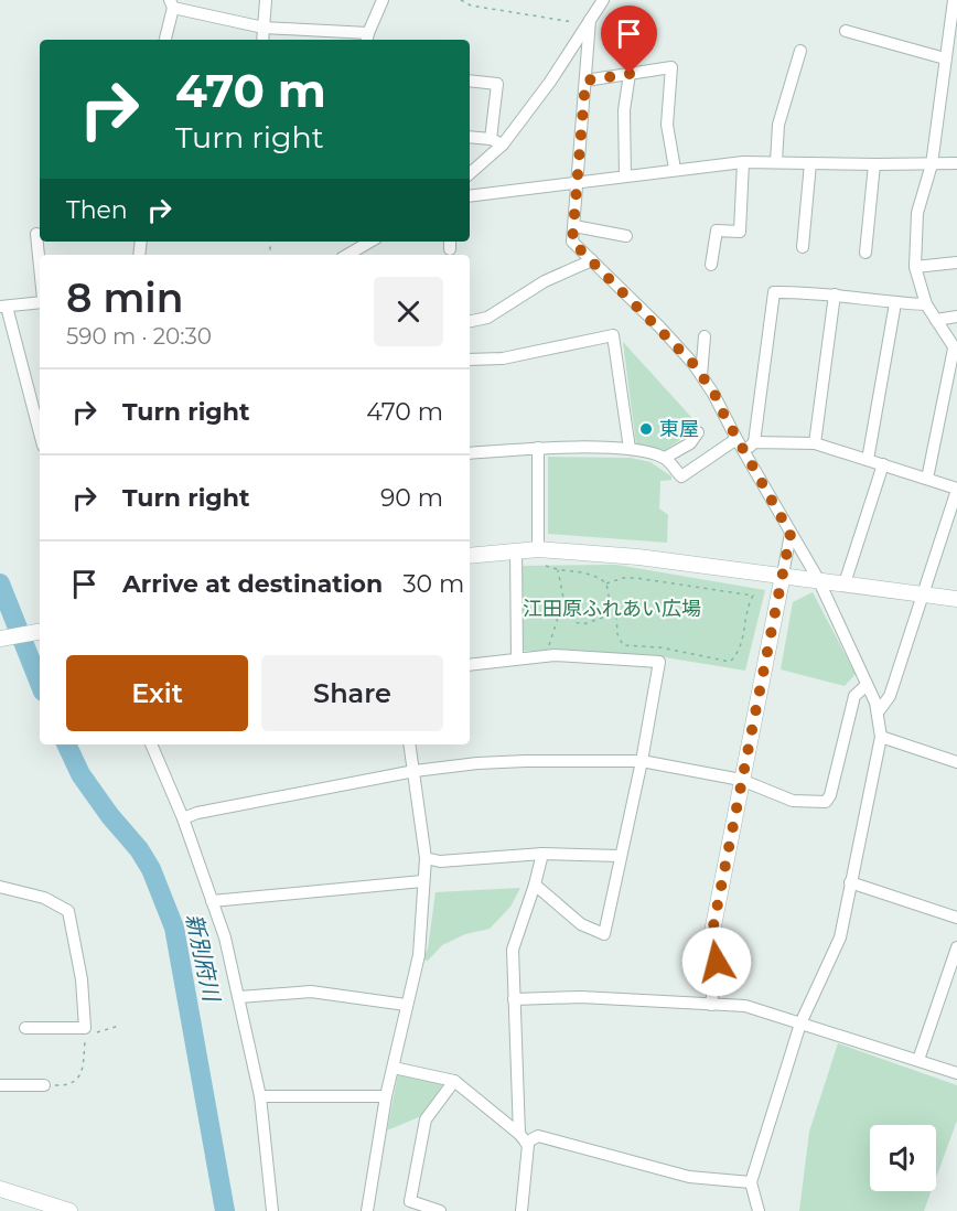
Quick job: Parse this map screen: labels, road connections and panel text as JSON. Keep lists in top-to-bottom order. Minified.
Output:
{"water":["新別府川"],"parks":["江田原ふれあい広場"],"places":["東屋"],"page":{"turn":["470 m","Turn right"],"then":"Then","heading":["8 min","590 m · 20:30"],"list":[{"name":"Turn right","value":"470 m"},{"name":"Turn right","value":"90 m"},{"name":"Arrive at destination","value":"30 m"}],"buttons":["Exit","Share"]}}
